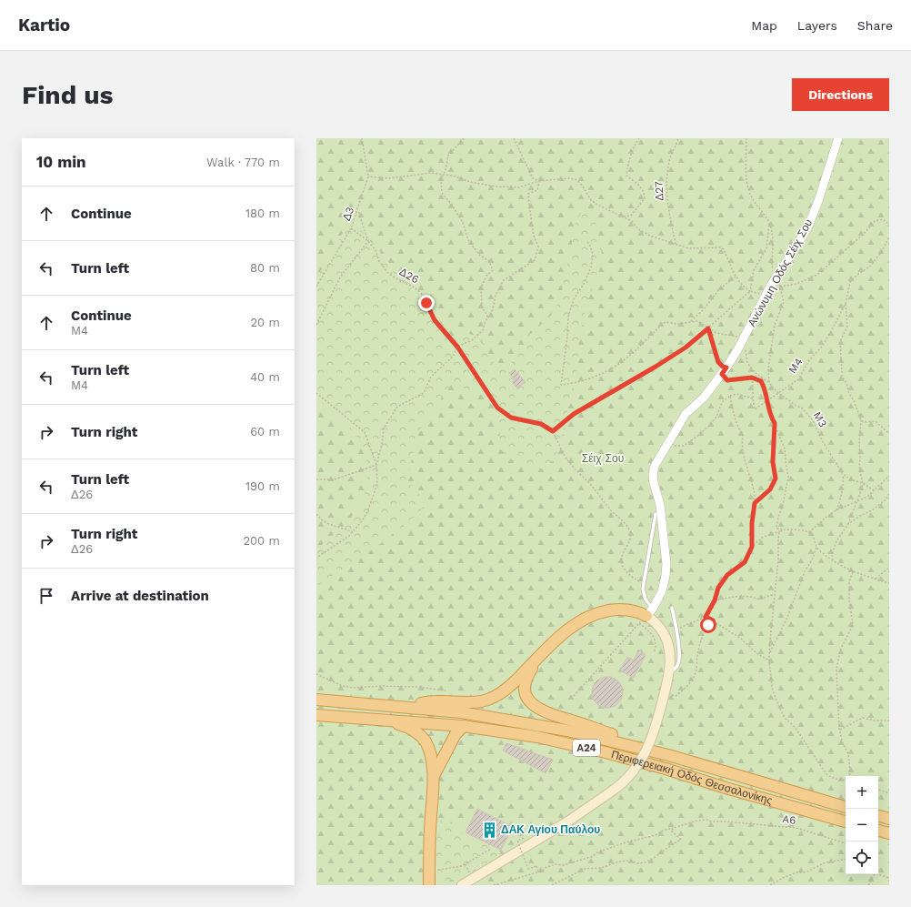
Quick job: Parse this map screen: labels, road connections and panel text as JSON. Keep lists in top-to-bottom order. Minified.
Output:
{"streets":{"highway":["Α24","Περιφερειακή Οδός Θεσσαλονίκης"],"street":["Ανώνυμη Οδός Σέιχ Σου"],"path":["Δ27","Δ3","Δ26","M4","M3","A6"]},"crossings":[["Δ3","Δ26"],["Ανώνυμη Οδός Σέιχ Σου","M3"],["M4","M3"]],"parks":["Σέιχ Σου"],"places":{"building":["ΔΑΚ Αγίου Παύλου"]},"page":{"header":"Kartio","nav":["Map","Layers","Share"],"buttons":"Directions","title":"Find us","heading":["10 min","Walk · 770 m"],"list":[["Continue","180 m"],["Turn left","80 m"],["Continue","M4","20 m"],["Turn left","M4","40 m"],["Turn right","60 m"],["Turn left","Δ26","190 m"],["Turn right","Δ26","200 m"],"Arrive at destination"],"map_buttons":["+","−"]}}
